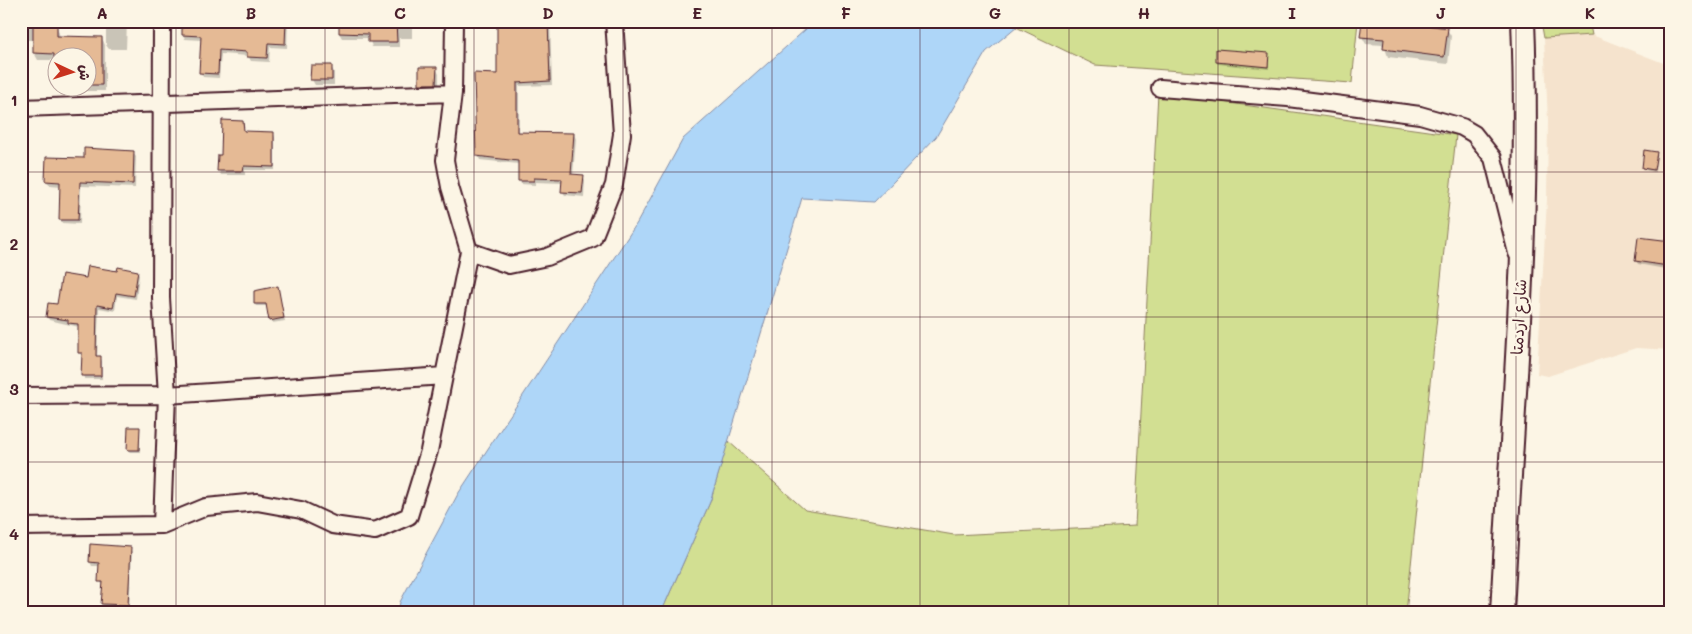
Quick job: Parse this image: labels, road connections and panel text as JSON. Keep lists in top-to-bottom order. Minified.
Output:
{"streets":{"main road":["شارع اردمتا"]},"north":"right","grid":{"columns":["A","B","C","D","E","F","G","H","I","J","K"],"rows":["1","2","3","4"]}}
